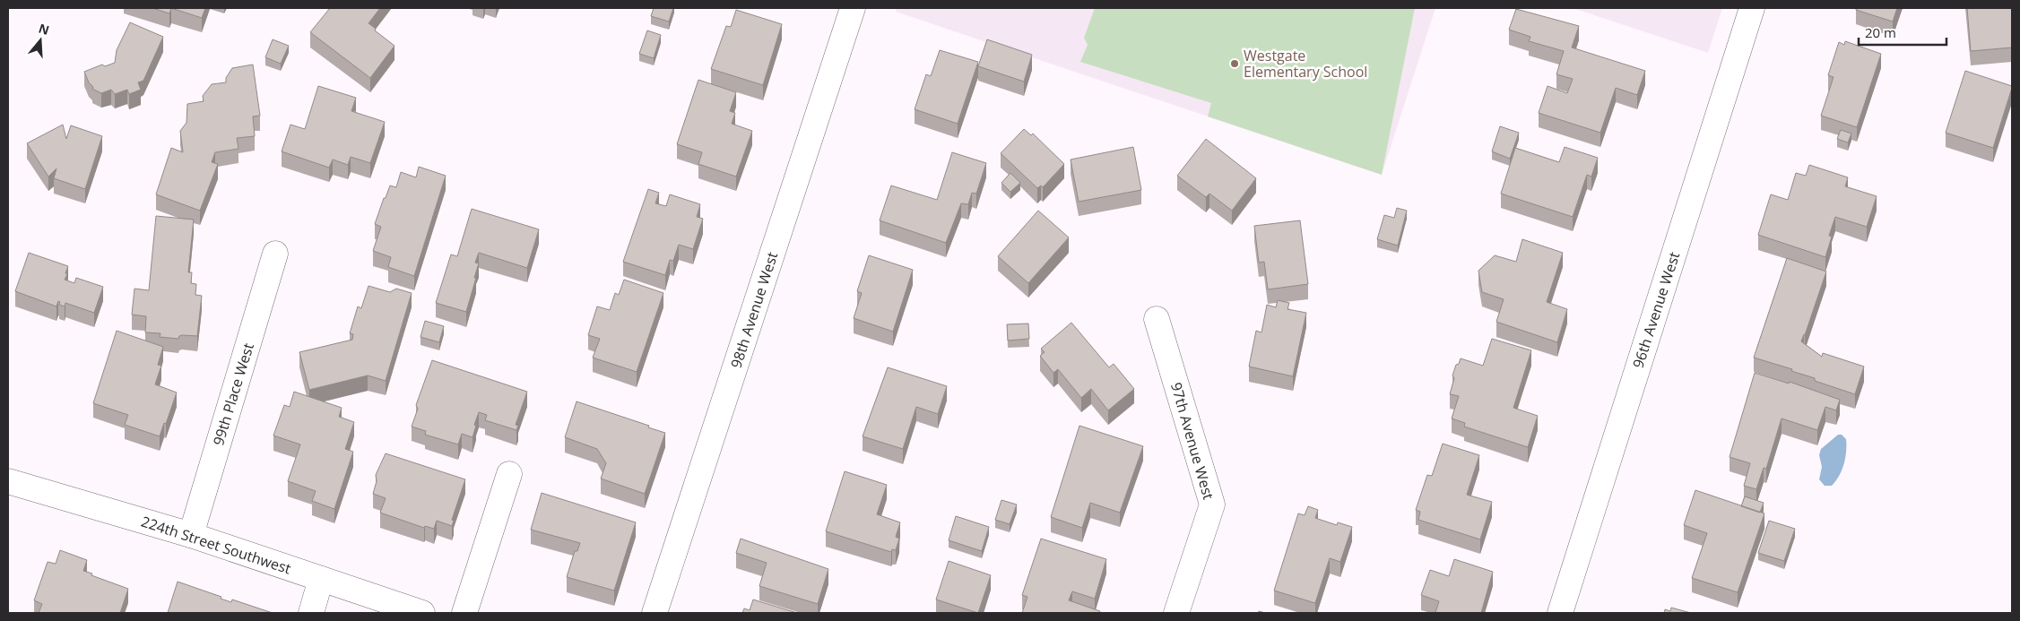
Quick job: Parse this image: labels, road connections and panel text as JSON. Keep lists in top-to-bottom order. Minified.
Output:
{"streets":{"street":["98th Avenue West","96th Avenue West","99th Place West","97th Avenue West","224th Street Southwest"]},"crossings":[["99th Place West","224th Street Southwest"]],"places":["Westgate Elementary School"],"scale_bar":"20 m","north":"top"}
